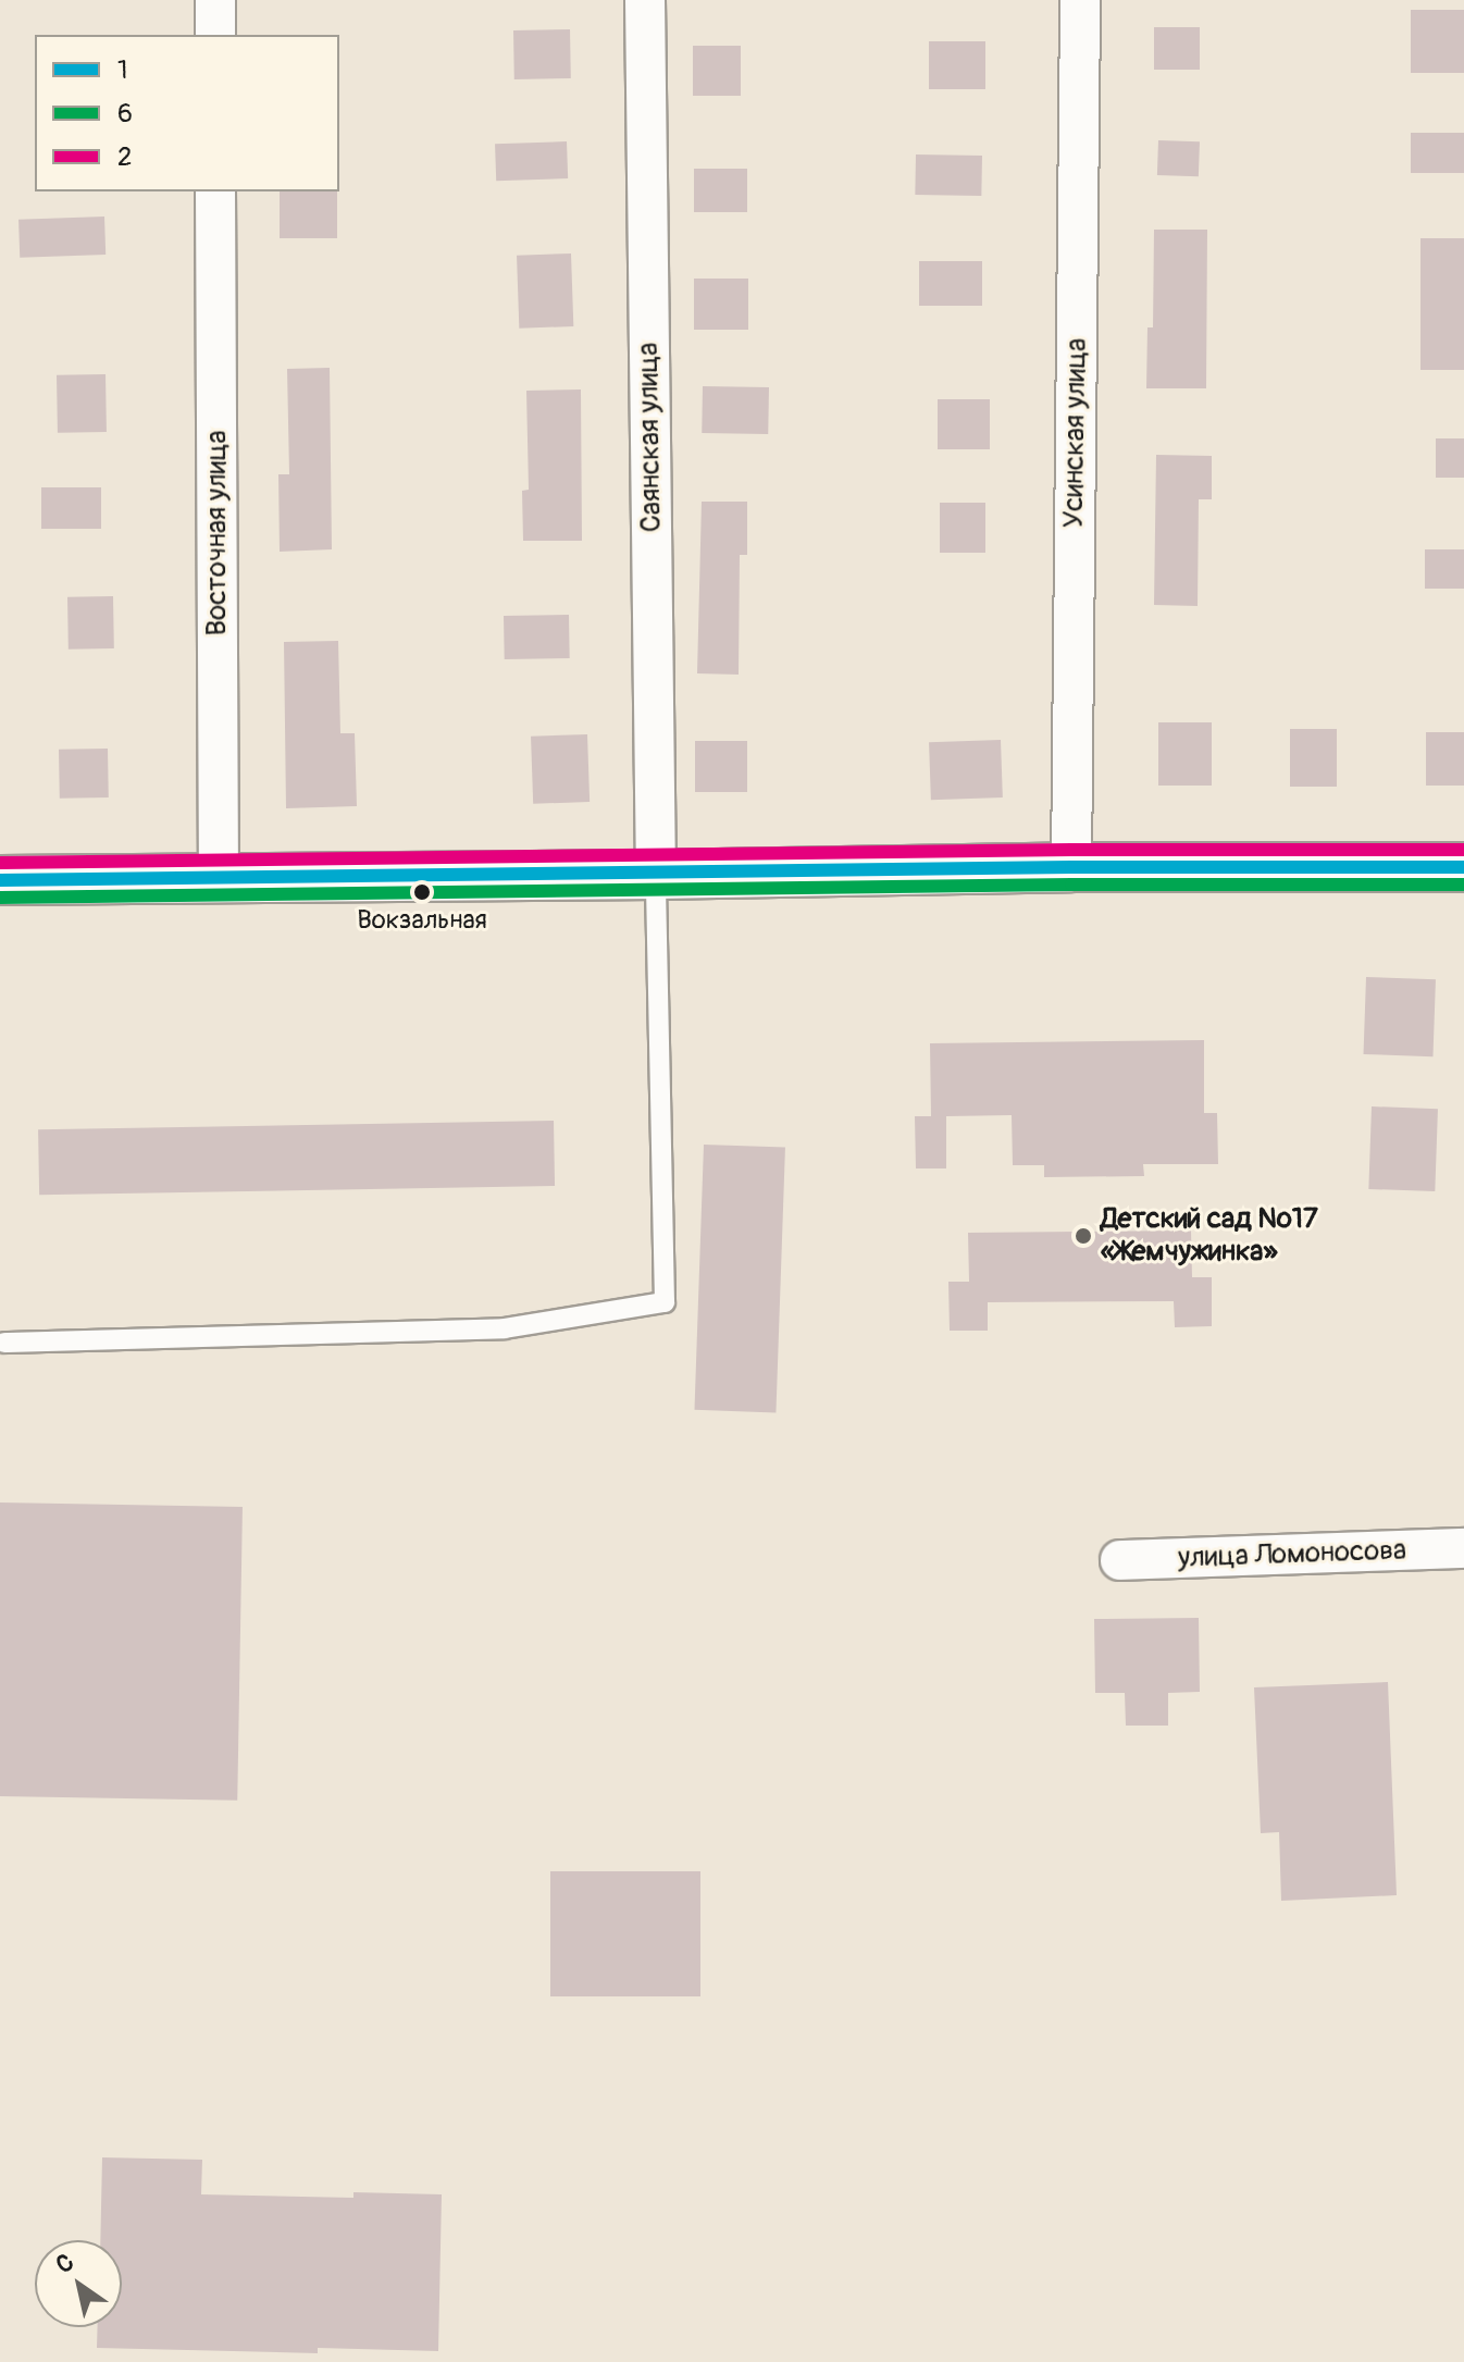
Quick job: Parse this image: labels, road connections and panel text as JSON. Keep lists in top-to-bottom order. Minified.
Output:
{"streets":{"street":["Усинская улица","Саянская улица","Восточная улица","улица Ломоносова"]},"places":["Вокзальная","Детский сад №17 «Жемчужинка»"],"lines":["transit line 2","transit line 1","transit line 6"],"legend":["1","6","2"],"north":"top left"}
